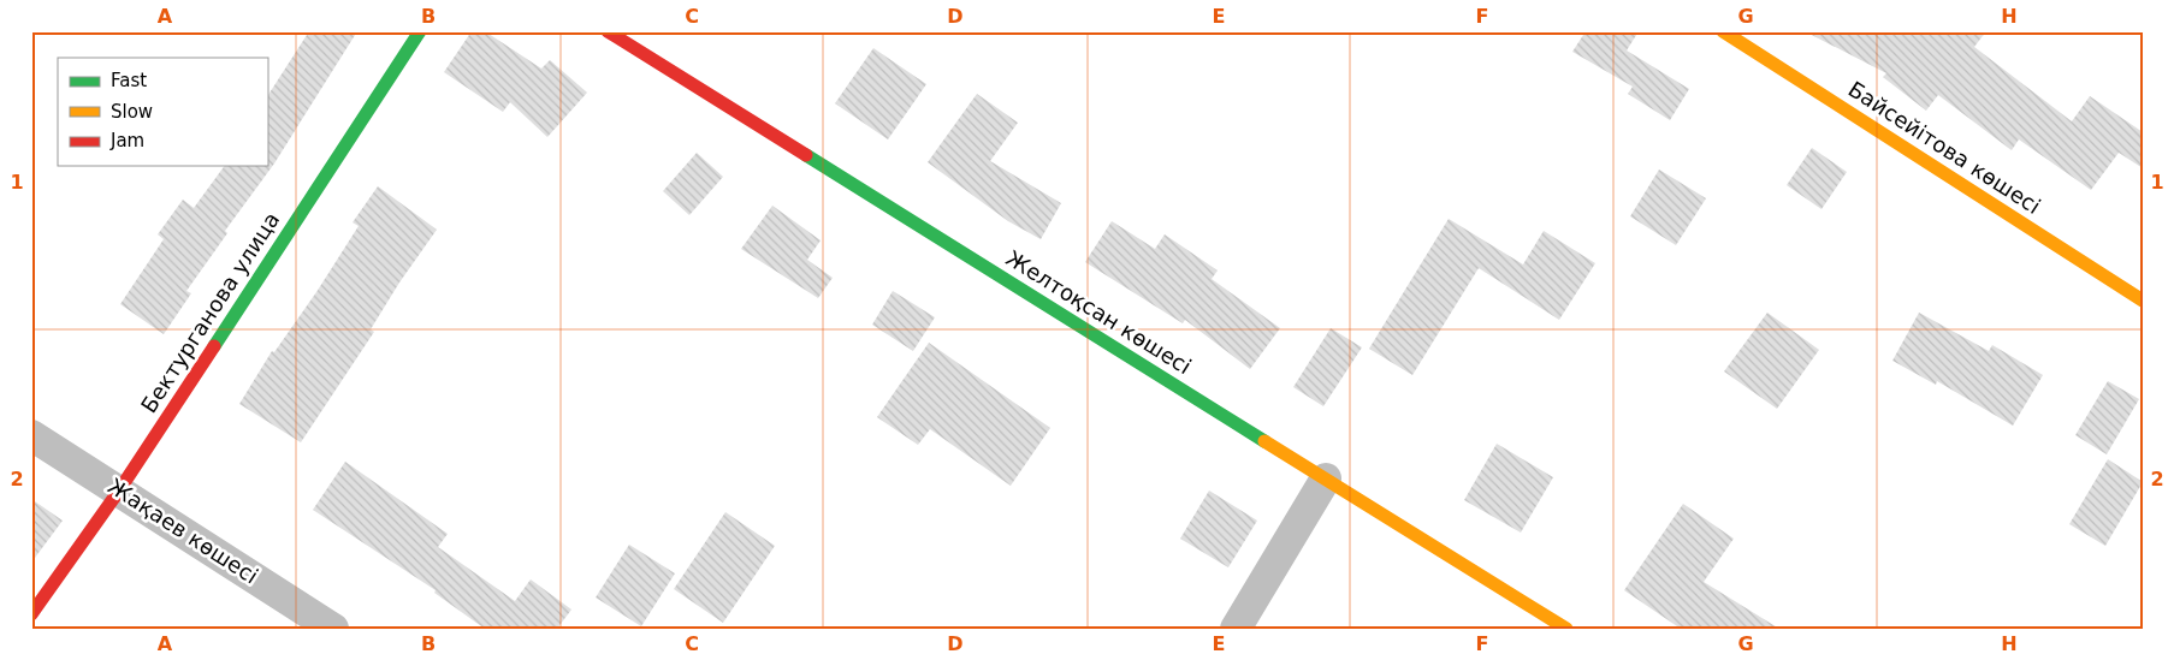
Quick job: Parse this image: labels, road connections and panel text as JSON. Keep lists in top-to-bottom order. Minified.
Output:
{"streets":{"street":["Байсейітова көшесі","Бектурганова улица","Желтоқсан көшесі","Жақаев көшесі"]},"crossings":[["Бектурганова улица","Жақаев көшесі"]],"legend":["Fast","Slow","Jam"],"grid":{"columns":["A","B","C","D","E","F","G","H"],"rows":["1","2"]}}
